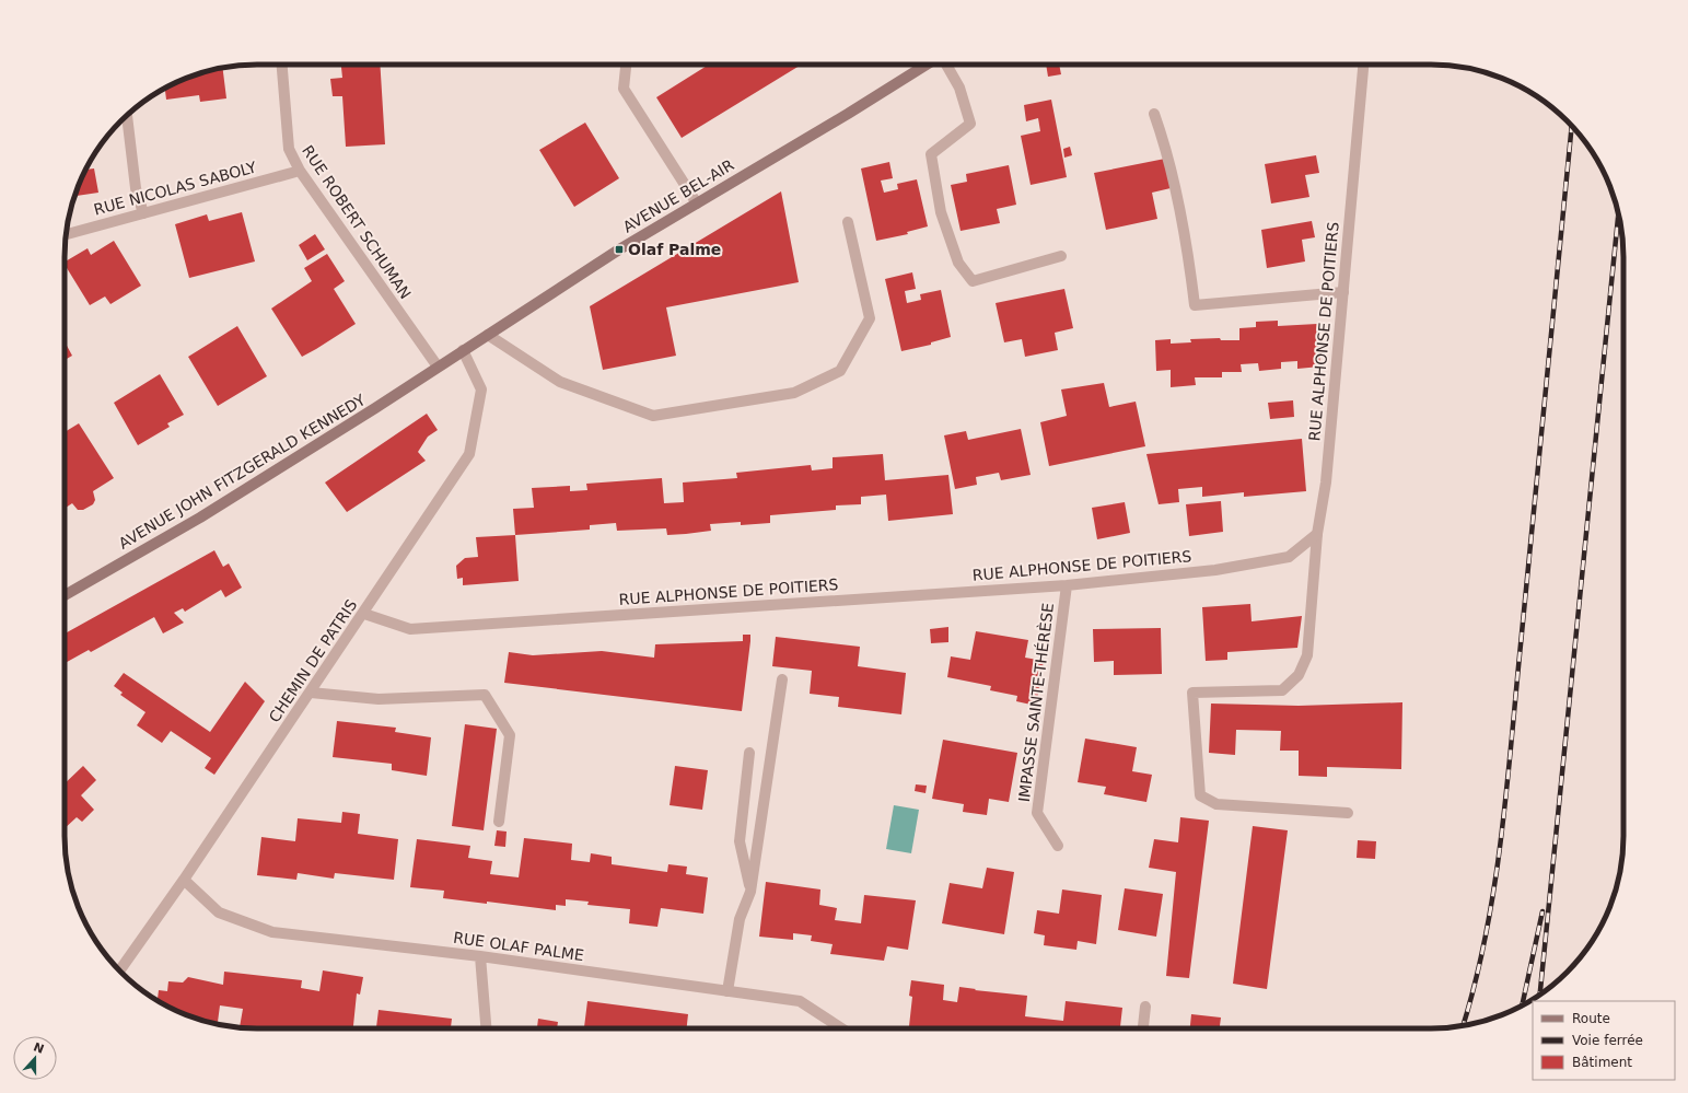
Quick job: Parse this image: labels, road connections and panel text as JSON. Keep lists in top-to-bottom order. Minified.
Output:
{"streets":{"street":["RUE NICOLAS SABOLY","AVENUE BEL-AIR","RUE ROBERT SCHUMAN","RUE ALPHONSE DE POITIERS","AVENUE JOHN FITZGERALD KENNEDY","CHEMIN DE PATRIS","IMPASSE SAINTE-THÉRÈSE","RUE OLAF PALME"]},"crossings":[["RUE NICOLAS SABOLY","RUE ROBERT SCHUMAN"],["AVENUE BEL-AIR","RUE ROBERT SCHUMAN"],["AVENUE BEL-AIR","AVENUE JOHN FITZGERALD KENNEDY"],["AVENUE BEL-AIR","CHEMIN DE PATRIS"],["RUE ROBERT SCHUMAN","AVENUE JOHN FITZGERALD KENNEDY"],["RUE ALPHONSE DE POITIERS","CHEMIN DE PATRIS"],["RUE ALPHONSE DE POITIERS","IMPASSE SAINTE-THÉRÈSE"],["CHEMIN DE PATRIS","RUE OLAF PALME"]],"places":{"transit":["Olaf Palme"]},"legend":["Route","Voie ferrée","Bâtiment"],"north":"top"}
